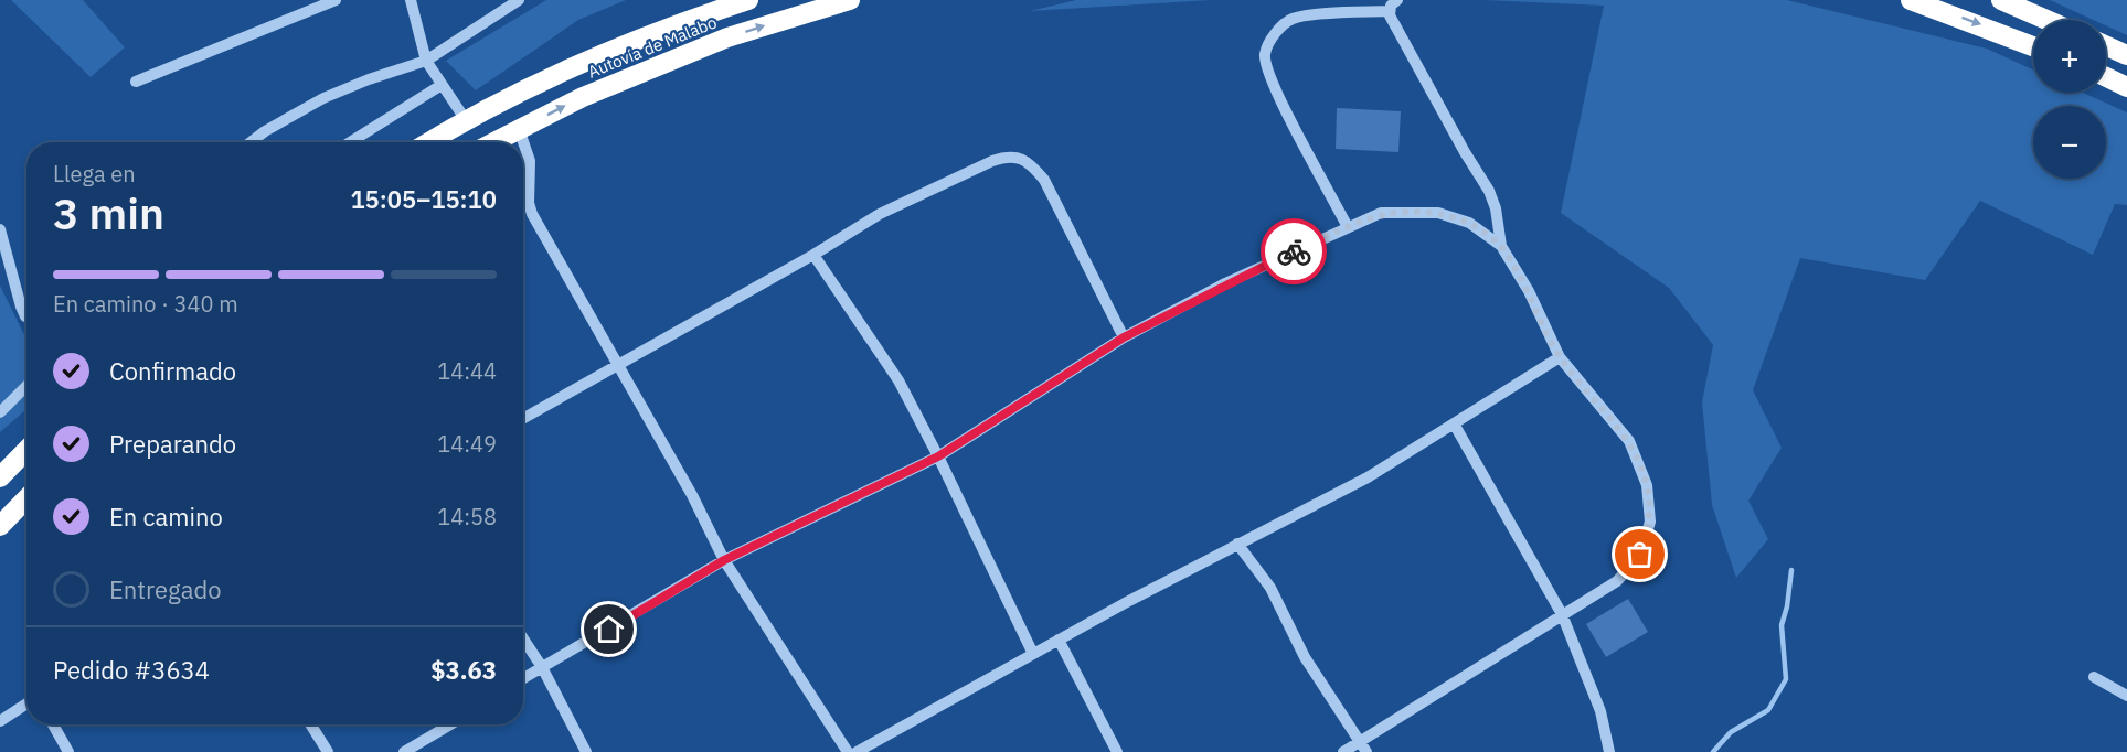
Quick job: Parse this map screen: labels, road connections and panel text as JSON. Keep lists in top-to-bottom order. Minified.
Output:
{"streets":{"highway":["Autovía de Malabo"]},"page":{"map_buttons":["+","−"],"heading":["3 min","Llega en","15:05–15:10"],"panel":["Pedido #3634","$3.63"],"bar":"En camino · 340 m","list":[["Confirmado","14:44"],["Preparando","14:49"],["En camino","14:58"],"Entregado"]}}
